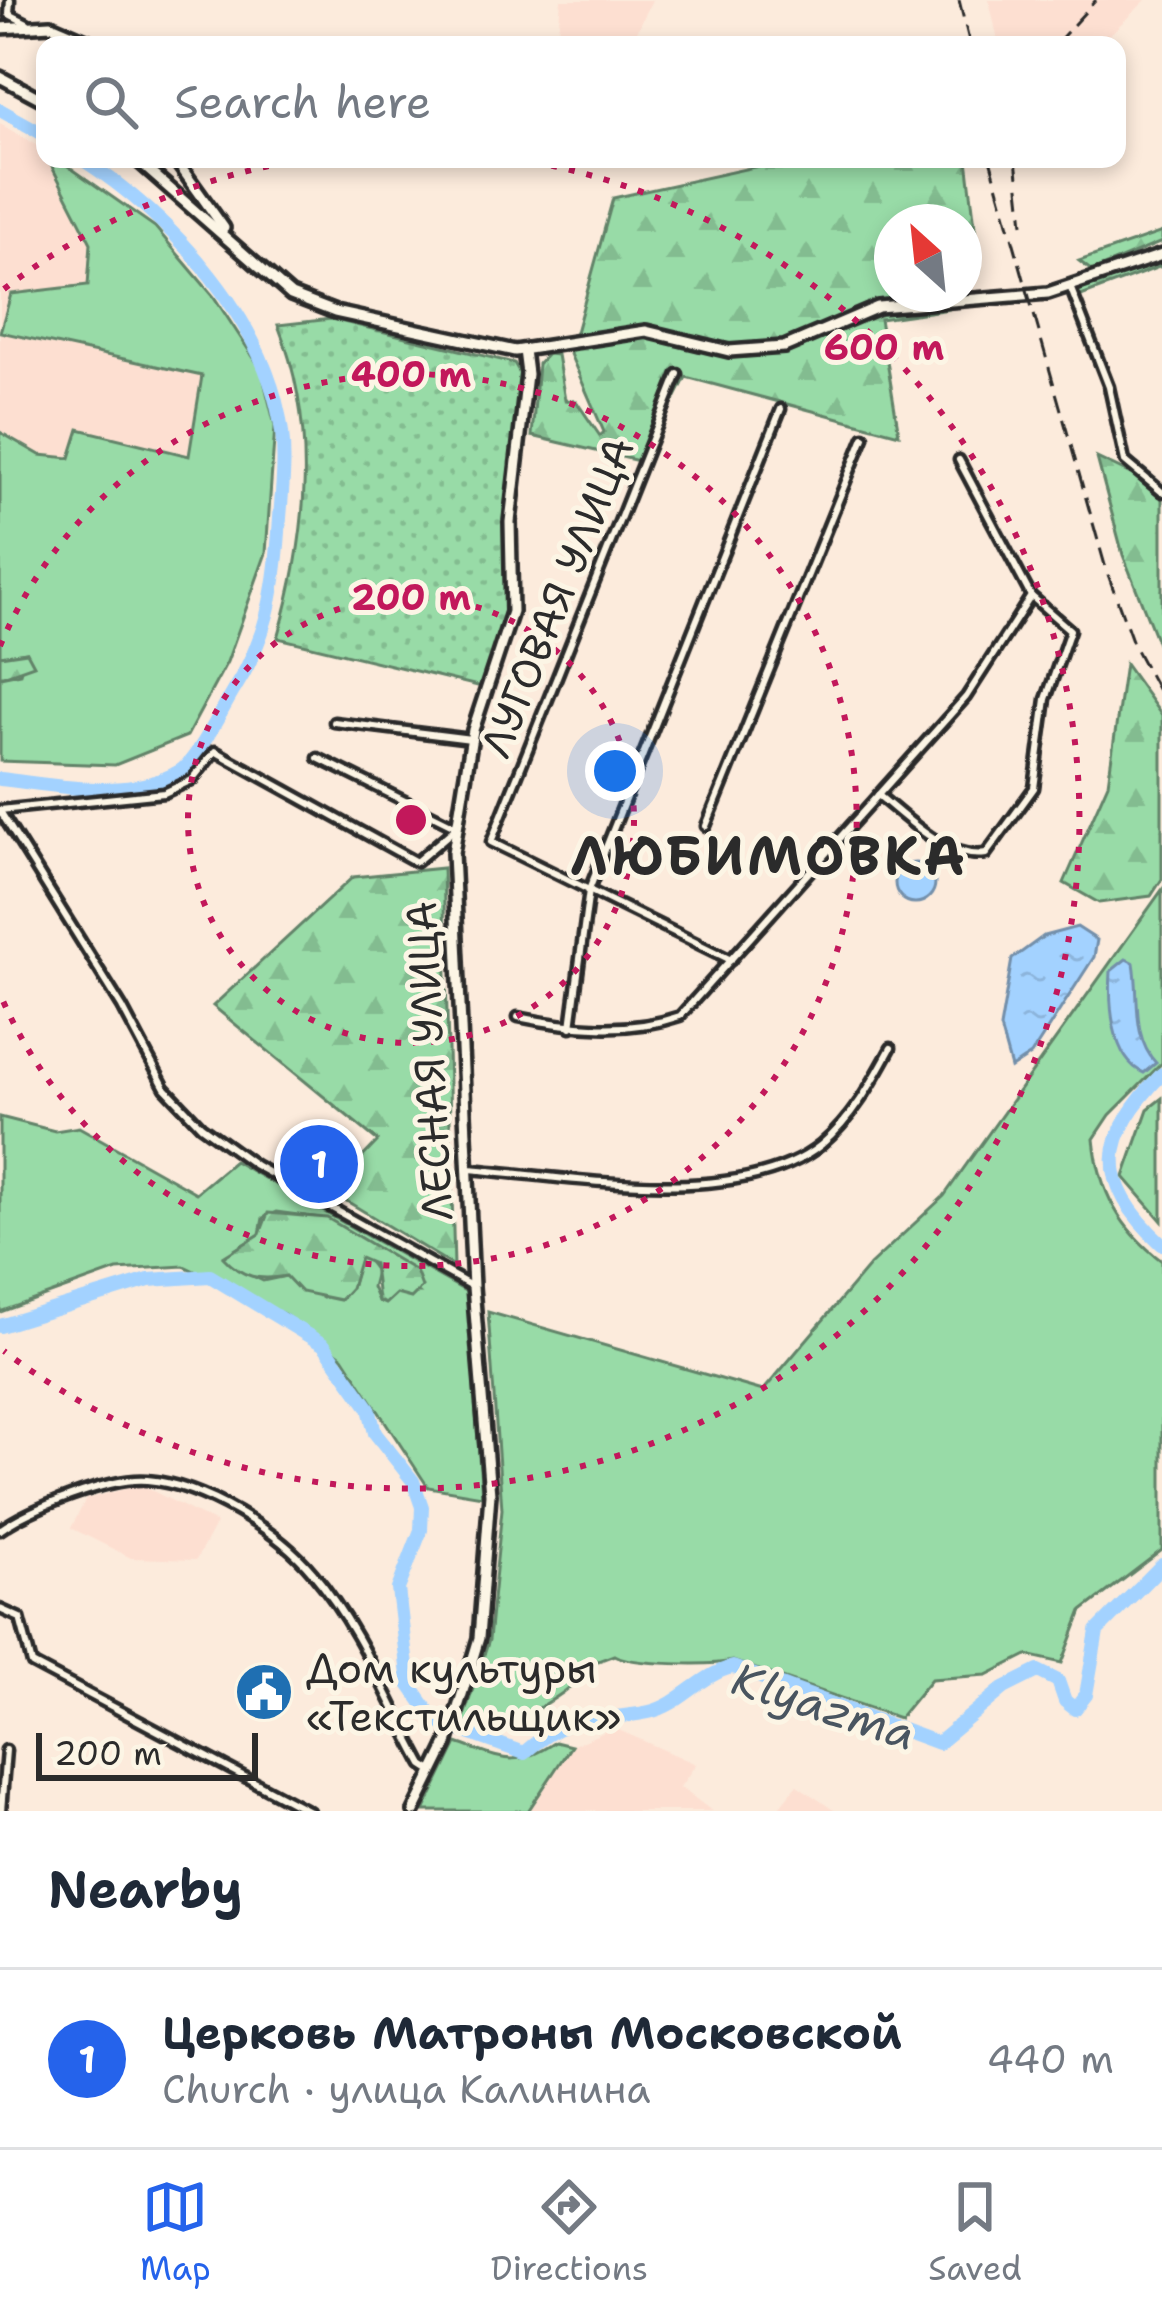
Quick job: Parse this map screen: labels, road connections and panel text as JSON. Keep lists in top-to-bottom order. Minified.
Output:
{"streets":{"street":["ЛУГОВАЯ УЛИЦА","ЛЕСНАЯ УЛИЦА"]},"districts":["ЛЮБИМОВКА"],"water":["Klyazma"],"places":{"public building":["Дом культуры «Текстильщик»"]},"scale_bar":"200 m","north":"top left","page":{"search":"Search here","pins":"1","scale":"200 m","heading":"Nearby","list":[{"mark":"1","name":"Церковь Матроны Московской","note":"Church · улица Калинина","value":"440 m"}],"nav":["Map","Directions","Saved"]},"rings":["600 m","400 m","200 m"]}
